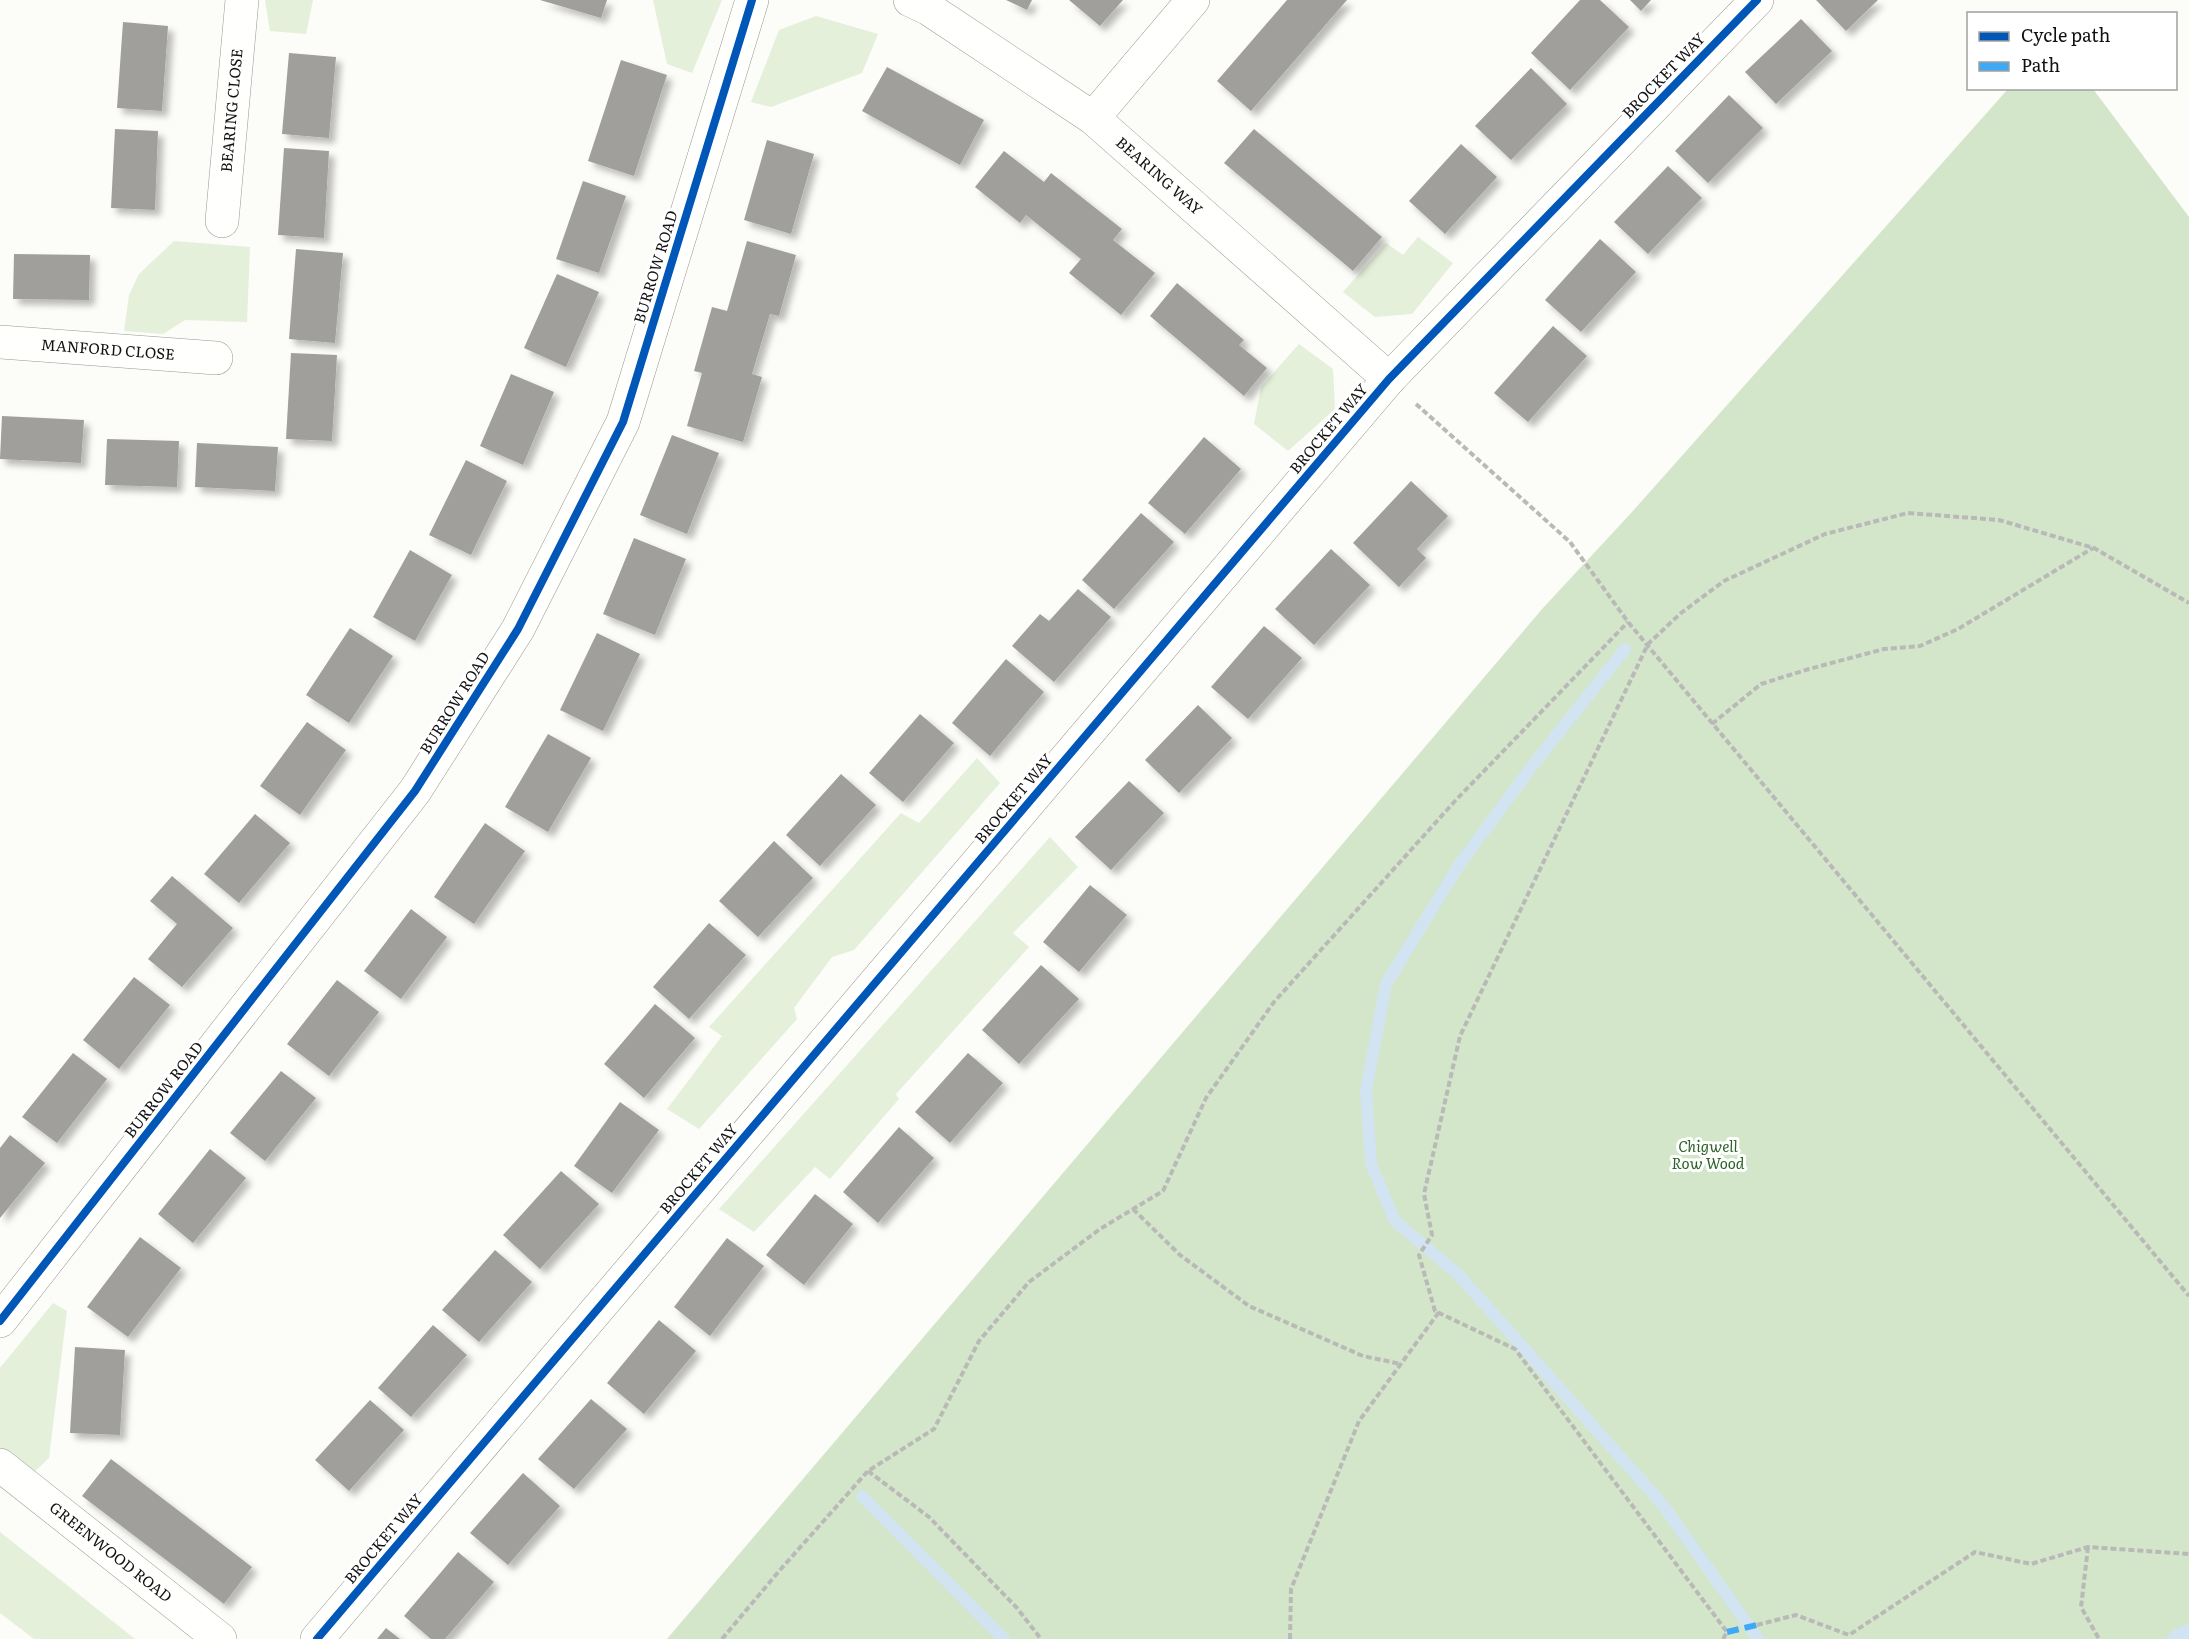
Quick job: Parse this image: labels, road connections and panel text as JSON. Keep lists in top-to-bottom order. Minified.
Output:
{"streets":{"street":["BROCKET WAY","BEARING CLOSE","BEARING WAY","BURROW ROAD","MANFORD CLOSE","GREENWOOD ROAD"]},"crossings":[["BROCKET WAY","BEARING WAY"]],"parks":["Chigwell Row Wood"],"legend":["Cycle path","Path"]}
